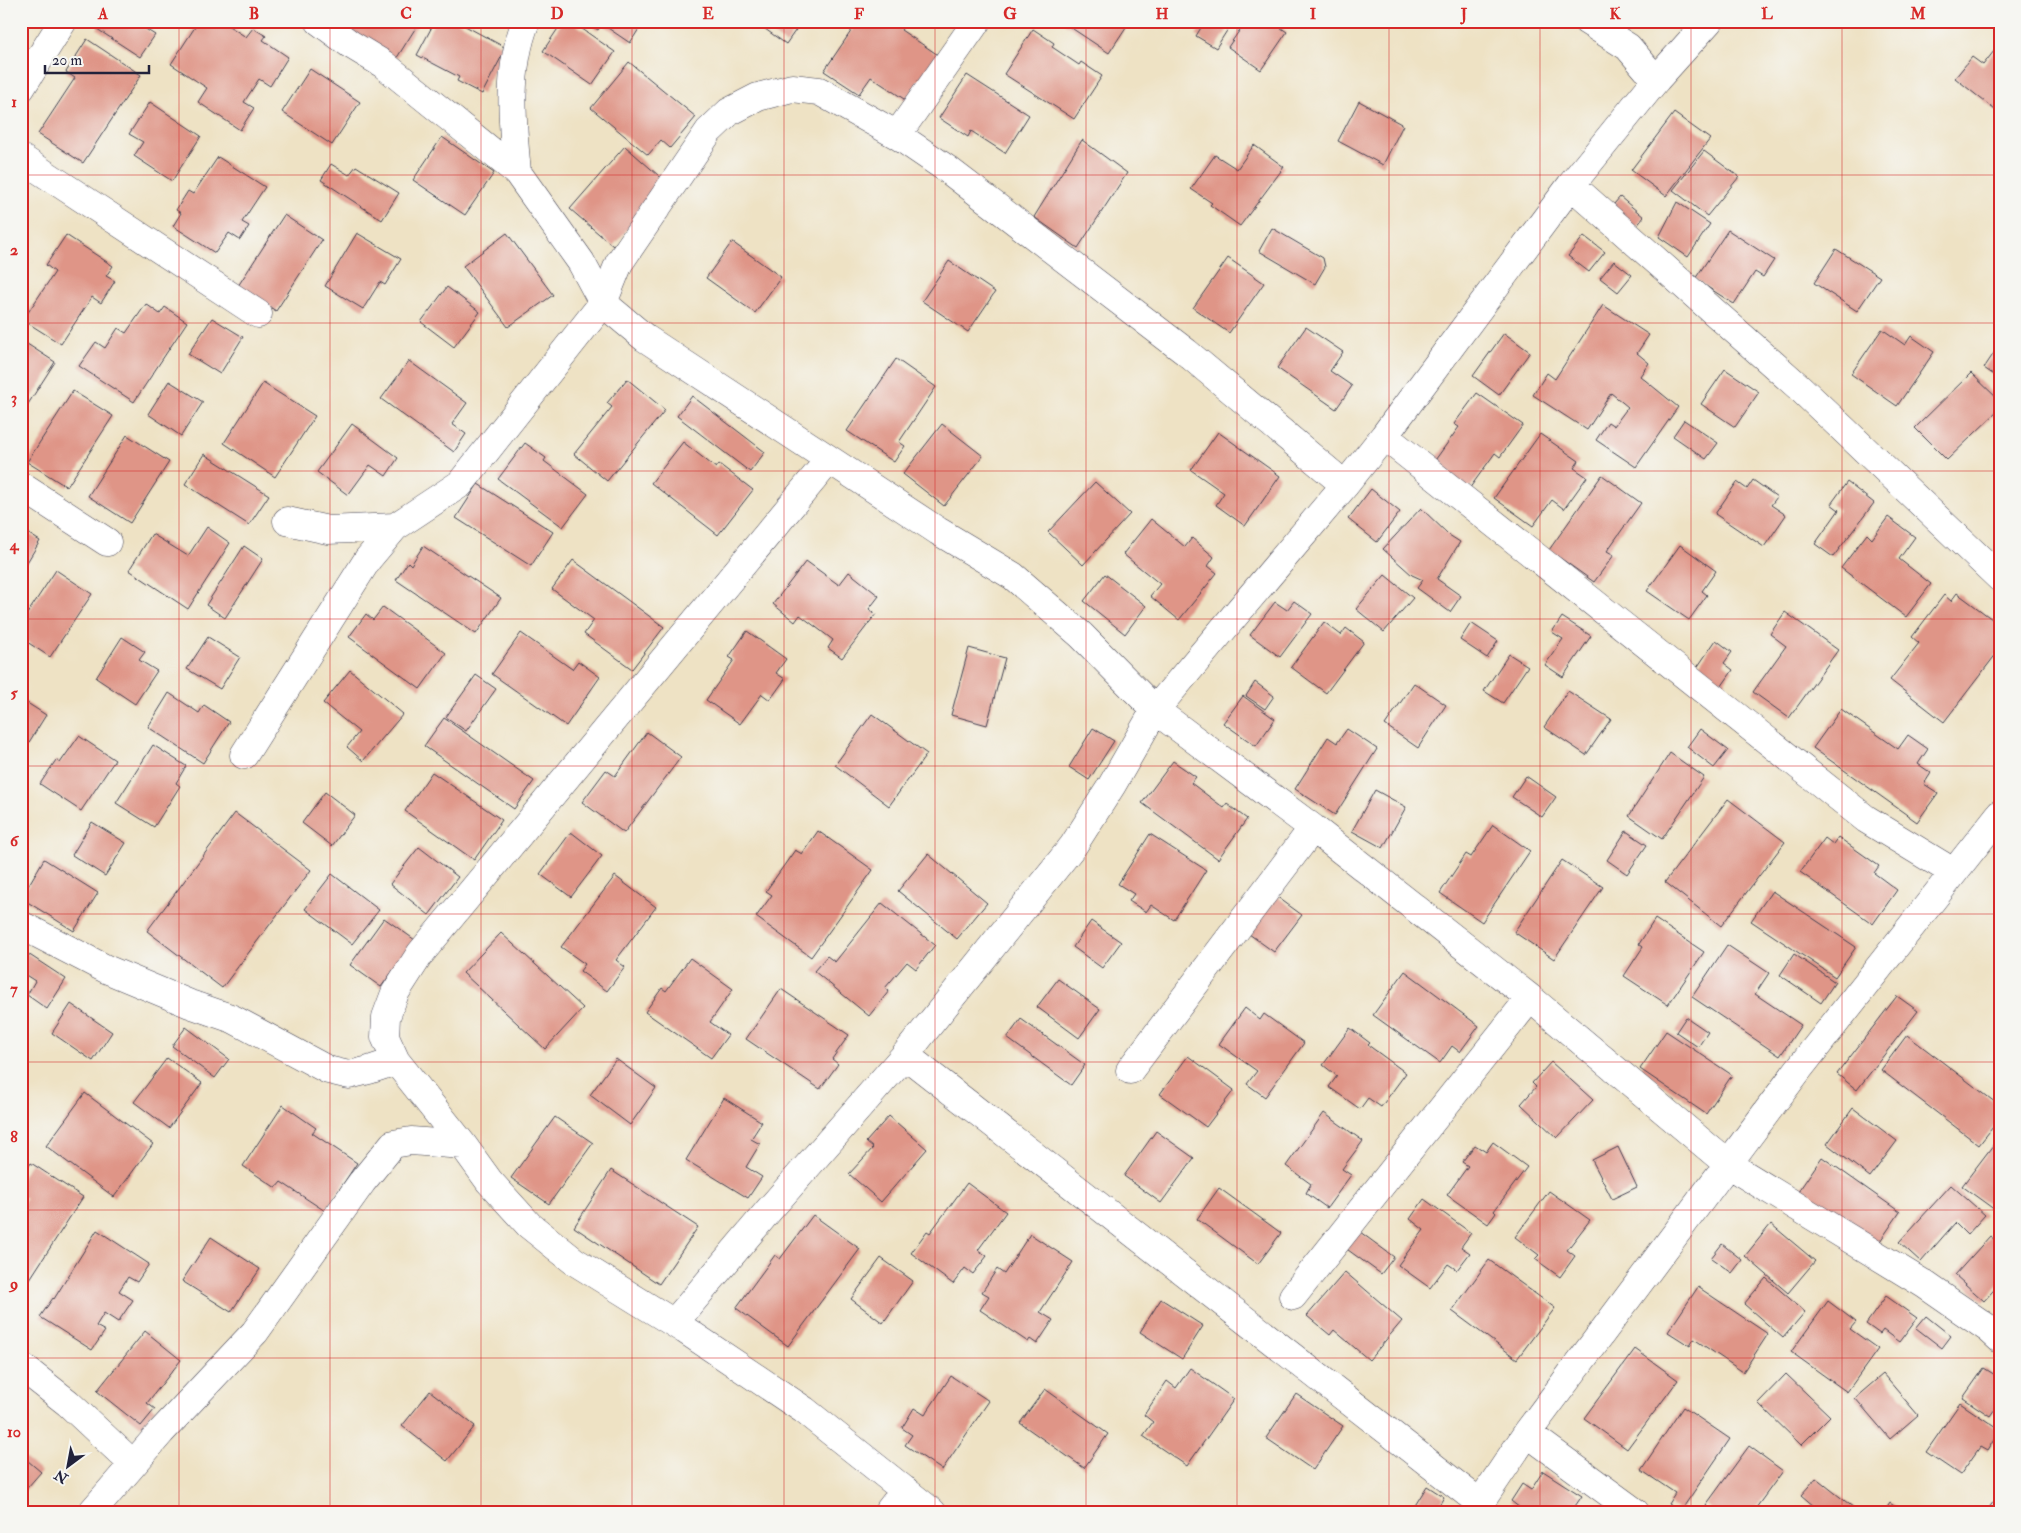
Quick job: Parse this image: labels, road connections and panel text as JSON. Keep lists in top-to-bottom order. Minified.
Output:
{"scale_bar":"20 m","north":"bottom left","grid":{"columns":["A","B","C","D","E","F","G","H","I","J","K","L","M"],"rows":["1","2","3","4","5","6","7","8","9","10"]}}
